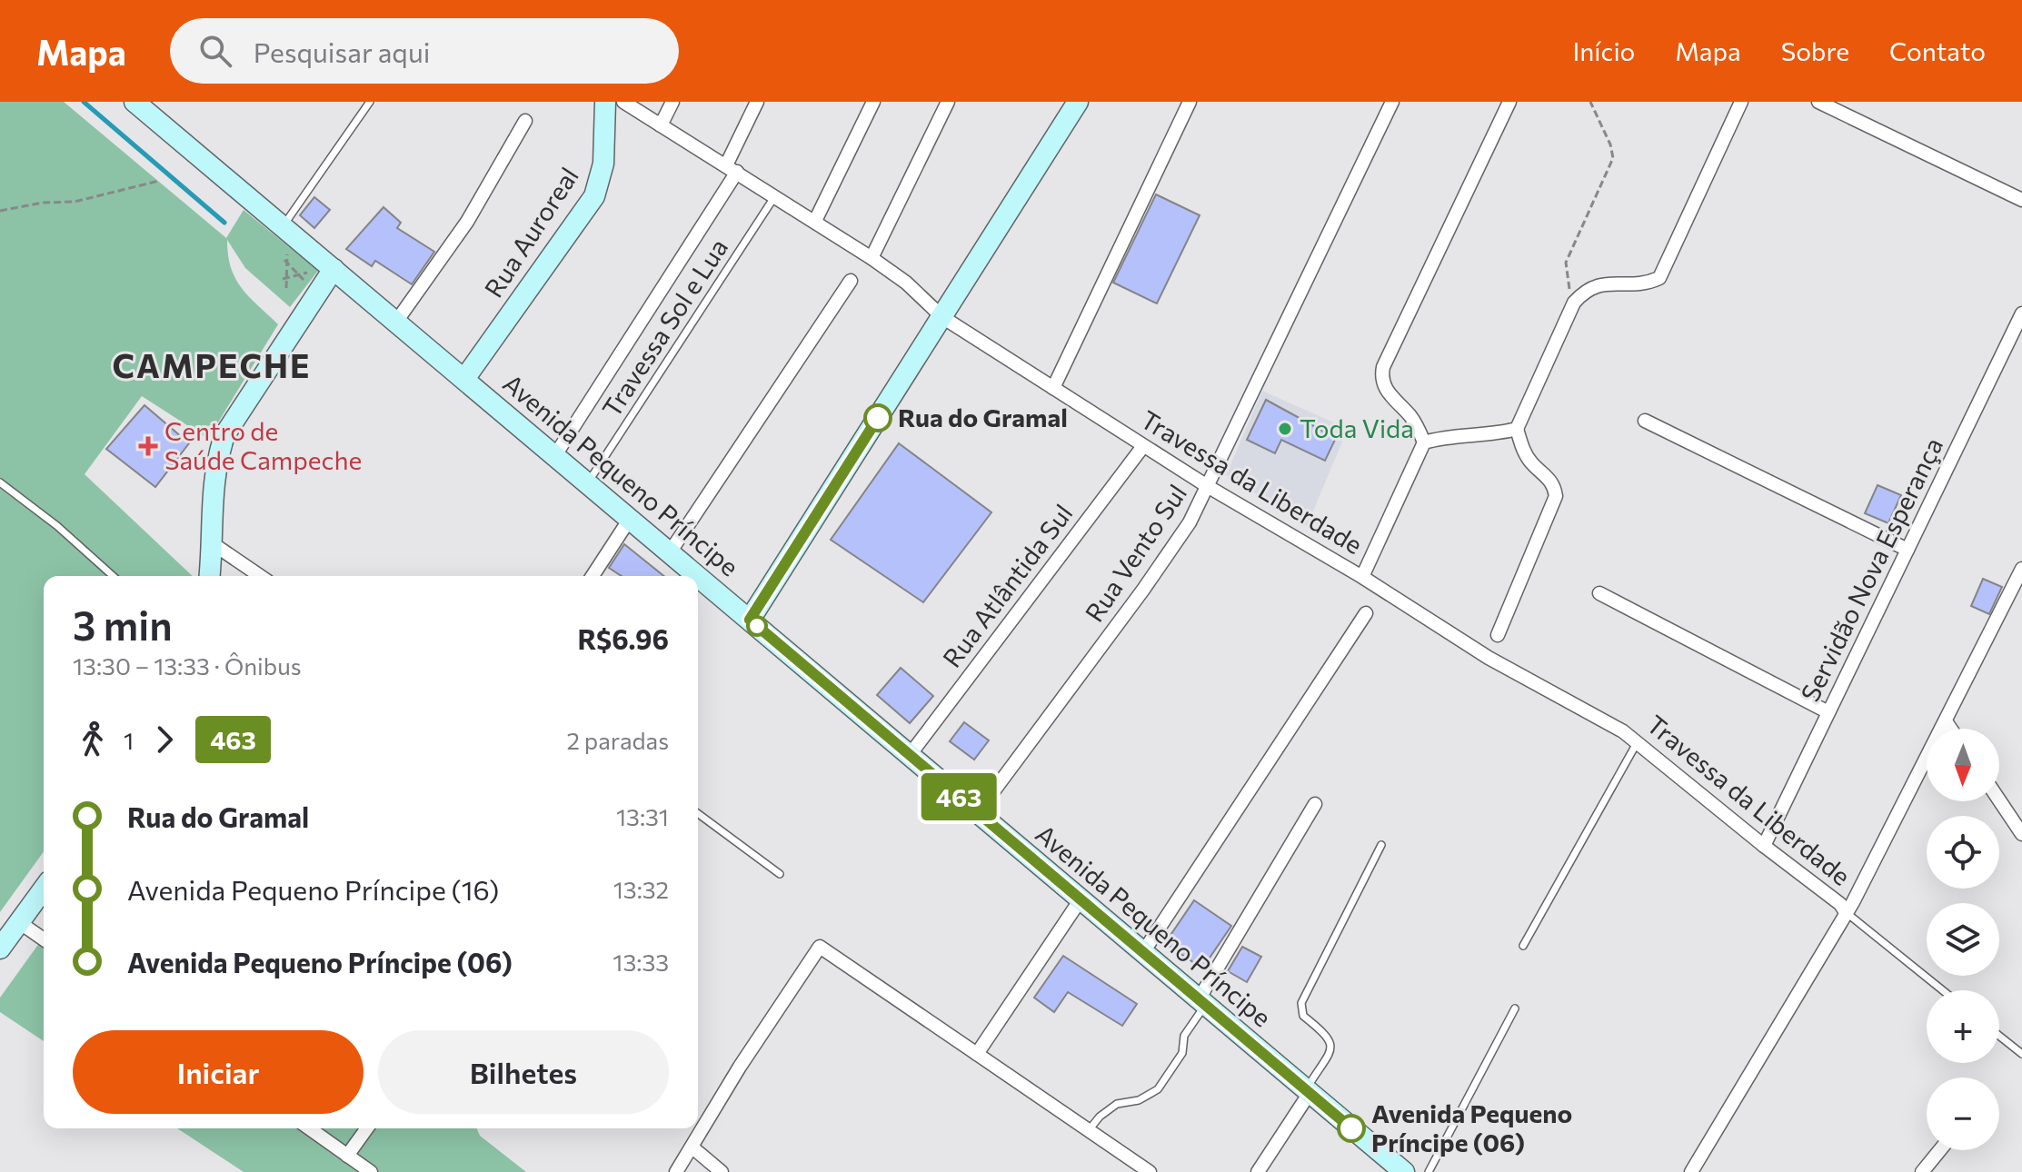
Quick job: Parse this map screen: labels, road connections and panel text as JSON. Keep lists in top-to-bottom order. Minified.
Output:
{"streets":{"main road":["Rua Auroreal","Avenida Pequeno Príncipe"],"street":["Travessa da Liberdade","Rua Vento Sul","Servidão Nova Esperança","Rua Atlântida Sul"],"lane":["Travessa Sol e Lua"]},"crossings":[["Rua Auroreal","Avenida Pequeno Príncipe"],["Travessa Sol e Lua","Avenida Pequeno Príncipe"],["Travessa Sol e Lua","Travessa da Liberdade"],["Avenida Pequeno Príncipe","Rua Vento Sul"],["Avenida Pequeno Príncipe","Rua Atlântida Sul"],["Travessa da Liberdade","Rua Vento Sul"],["Travessa da Liberdade","Servidão Nova Esperança"],["Travessa da Liberdade","Rua Atlântida Sul"]],"districts":["CAMPECHE"],"places":{"other":["Rua do Gramal","Toda Vida","Avenida Pequeno Príncipe (06)"],"health":["Centro de Saúde Campeche"]},"lines":["bus line 463"],"north":"bottom","page":{"header":"Mapa","search":"Pesquisar aqui","nav":["Início","Mapa","Sobre","Contato"],"on_map":"463","heading":["3 min","13:30 – 13:33 · Ônibus","R$6.96"],"legs":["1","463","2 paradas"],"map_buttons":["+","−"],"list":[{"name":"Rua do Gramal","value":"13:31"},{"name":"Avenida Pequeno Príncipe (16)","value":"13:32"},{"name":"Avenida Pequeno Príncipe (06)","value":"13:33"}],"buttons":["Iniciar","Bilhetes"]}}
